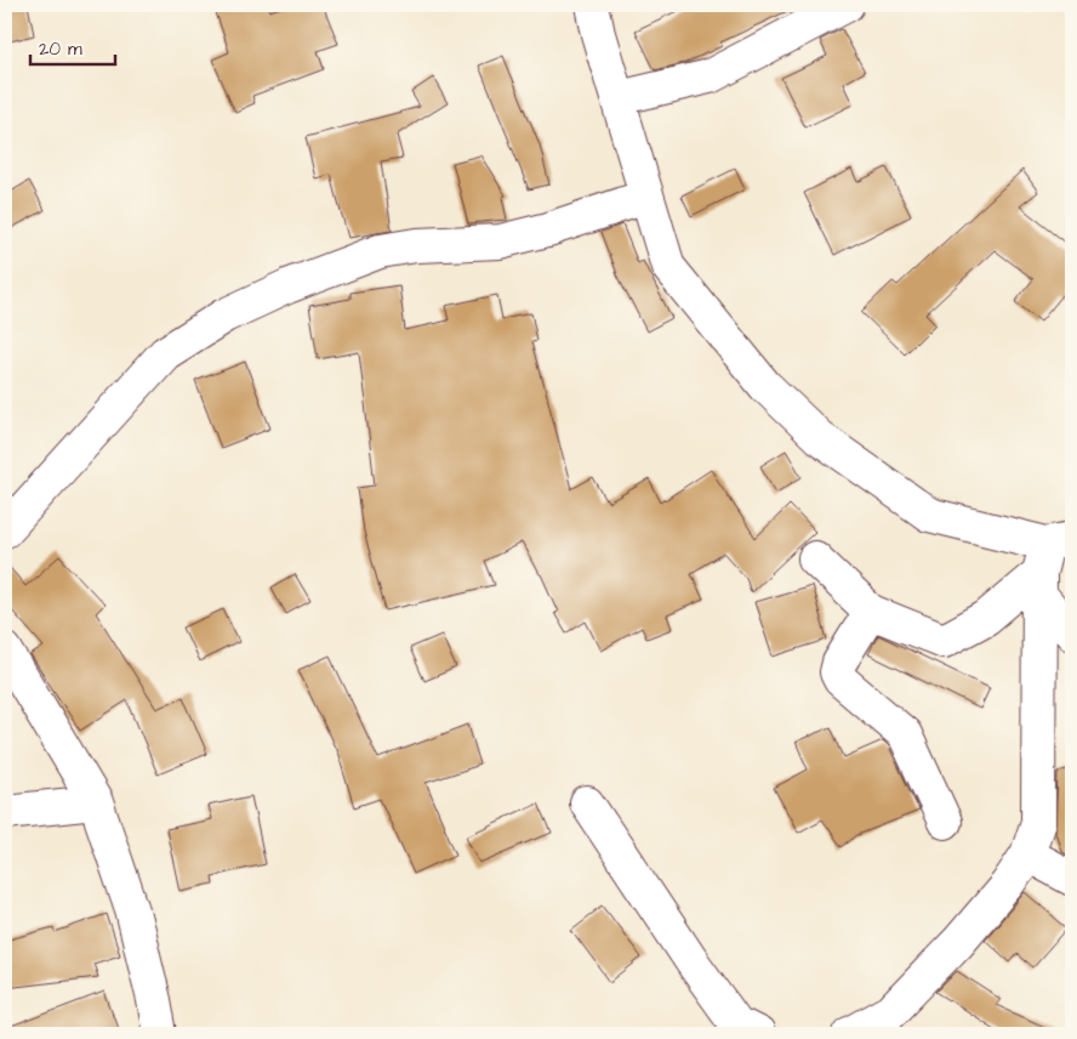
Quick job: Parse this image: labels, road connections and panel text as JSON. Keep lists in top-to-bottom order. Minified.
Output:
{"scale_bar":"20 m"}
